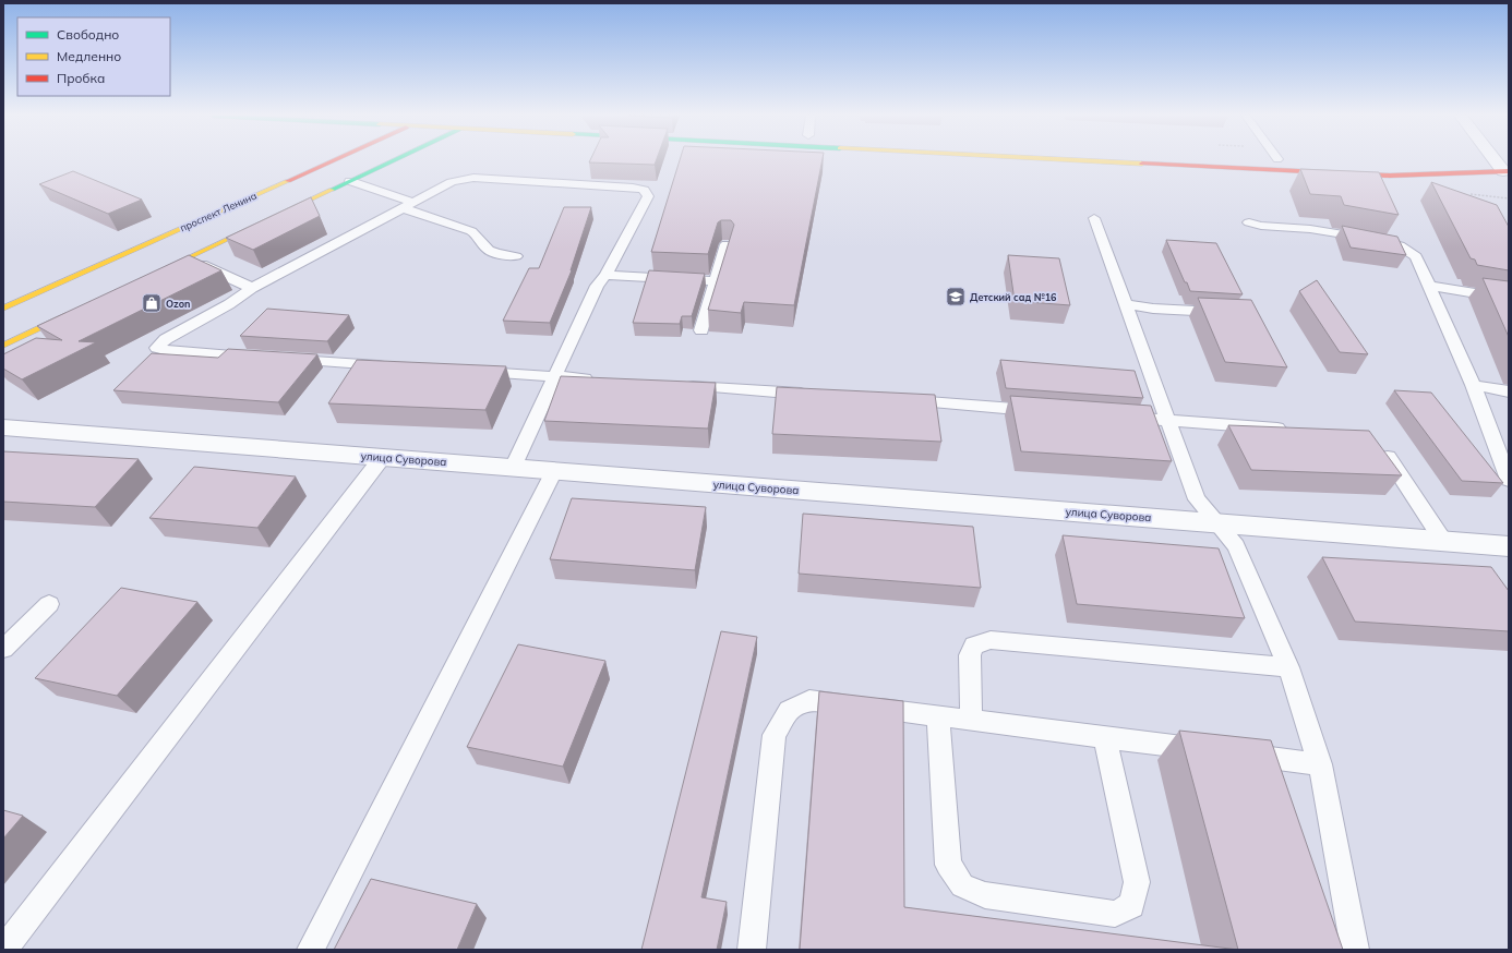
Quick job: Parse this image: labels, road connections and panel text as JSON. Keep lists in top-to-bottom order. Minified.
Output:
{"streets":{"street":["проспект Ленина","улица Суворова"]},"places":{"school or university":["Детский сад №16"],"shop":["Ozon"]},"legend":["Свободно","Медленно","Пробка"]}
